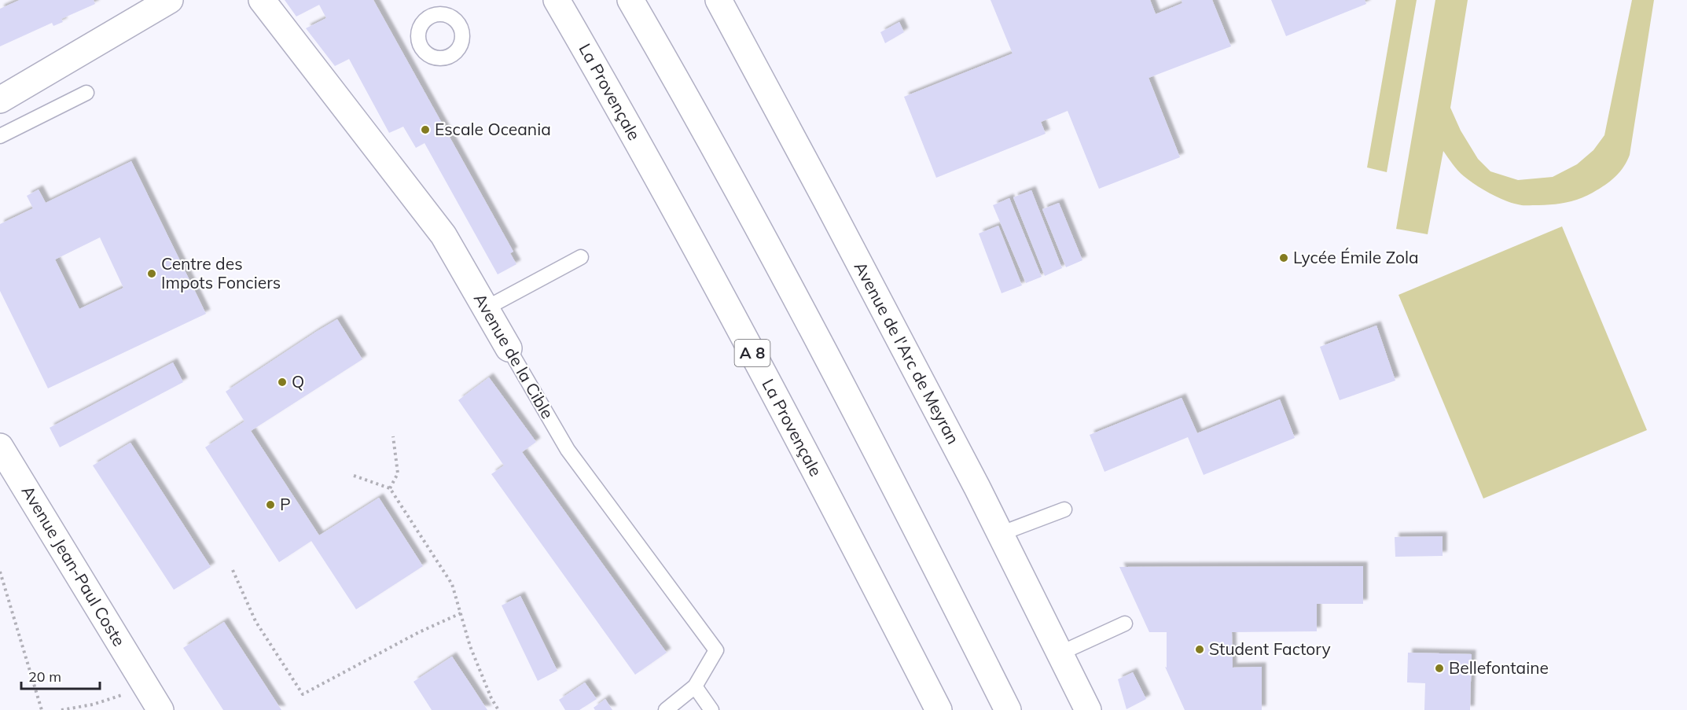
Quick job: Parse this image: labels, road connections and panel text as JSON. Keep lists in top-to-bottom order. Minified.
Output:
{"streets":{"main road":["La Provençale","A 8","Avenue de l'Arc de Meyran","Avenue de la Cible","Avenue Jean-Paul Coste"]},"places":["Escale Oceania","Lycée Émile Zola","Centre des Impots Fonciers","Q","P","Student Factory","Bellefontaine"],"scale_bar":"20 m"}
